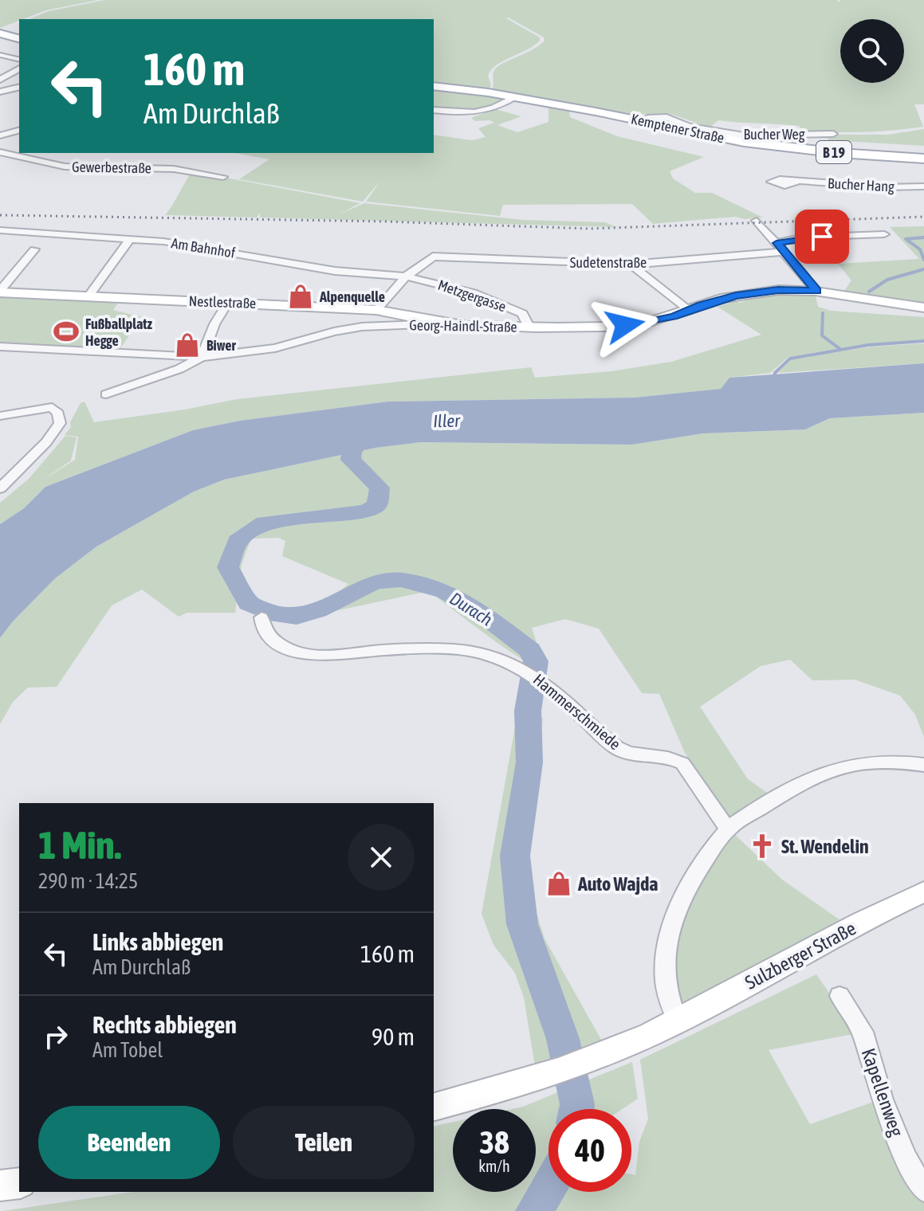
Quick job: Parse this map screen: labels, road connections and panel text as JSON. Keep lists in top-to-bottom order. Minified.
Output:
{"streets":{"main road":["Kemptener Straße","B 19"],"street":["Bucher Weg","Gewerbestraße","Bucher Hang","Am Bahnhof","Sudetenstraße","Metzgergasse","Nestlestraße","Georg-Haindl-Straße","Hammerschmiede","Sulzberger Straße","Kapellenweg"]},"crossings":[["Kemptener Straße","Bucher Weg"],["Am Bahnhof","Metzgergasse"],["Metzgergasse","Georg-Haindl-Straße"],["Nestlestraße","Georg-Haindl-Straße"]],"water":["Iller","Durach"],"places":{"shop":["Alpenquelle","Biwer","Auto Wajda"],"sports":["Fußballplatz Hegge"],"church":["St. Wendelin"]},"page":{"turn":["160 m","Am Durchlaß"],"heading":["1 Min.","290 m · 14:25"],"list":[{"name":"Links abbiegen","note":"Am Durchlaß","value":"160 m"},{"name":"Rechts abbiegen","note":"Am Tobel","value":"90 m"}],"buttons":["Beenden","Teilen"],"speed":"38 km/h","limit":"40"}}
